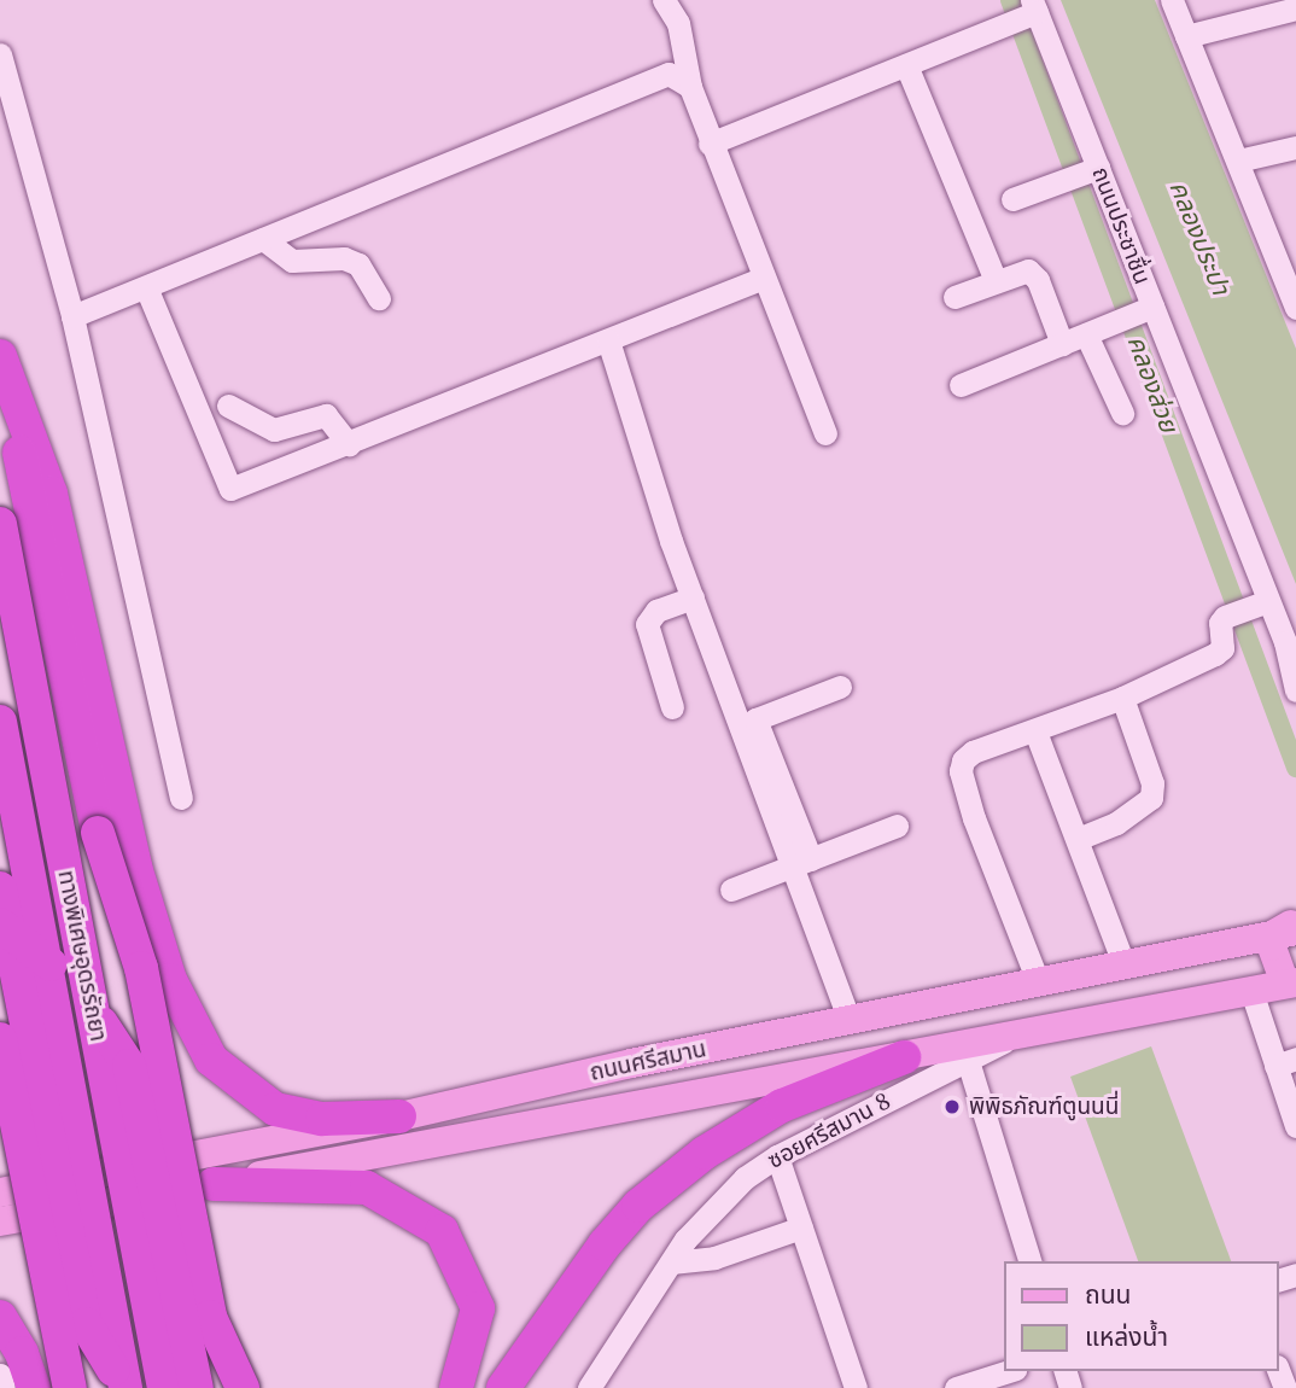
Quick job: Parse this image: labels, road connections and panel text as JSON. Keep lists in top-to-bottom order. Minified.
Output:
{"streets":{"highway":["ทางพิเศษอุดรรัถยา"],"main road":["ถนนศรีสมาน"],"street":["ถนนประชาชื่น","ซอยศรีสมาน 8"]},"crossings":[["ถนนศรีสมาน","ซอยศรีสมาน 8"]],"water":["คลองประปา","คลองส่วย"],"places":["พิพิธภัณฑ์ตูนนนี่"],"legend":["ถนน","แหล่งน้ำ"]}
